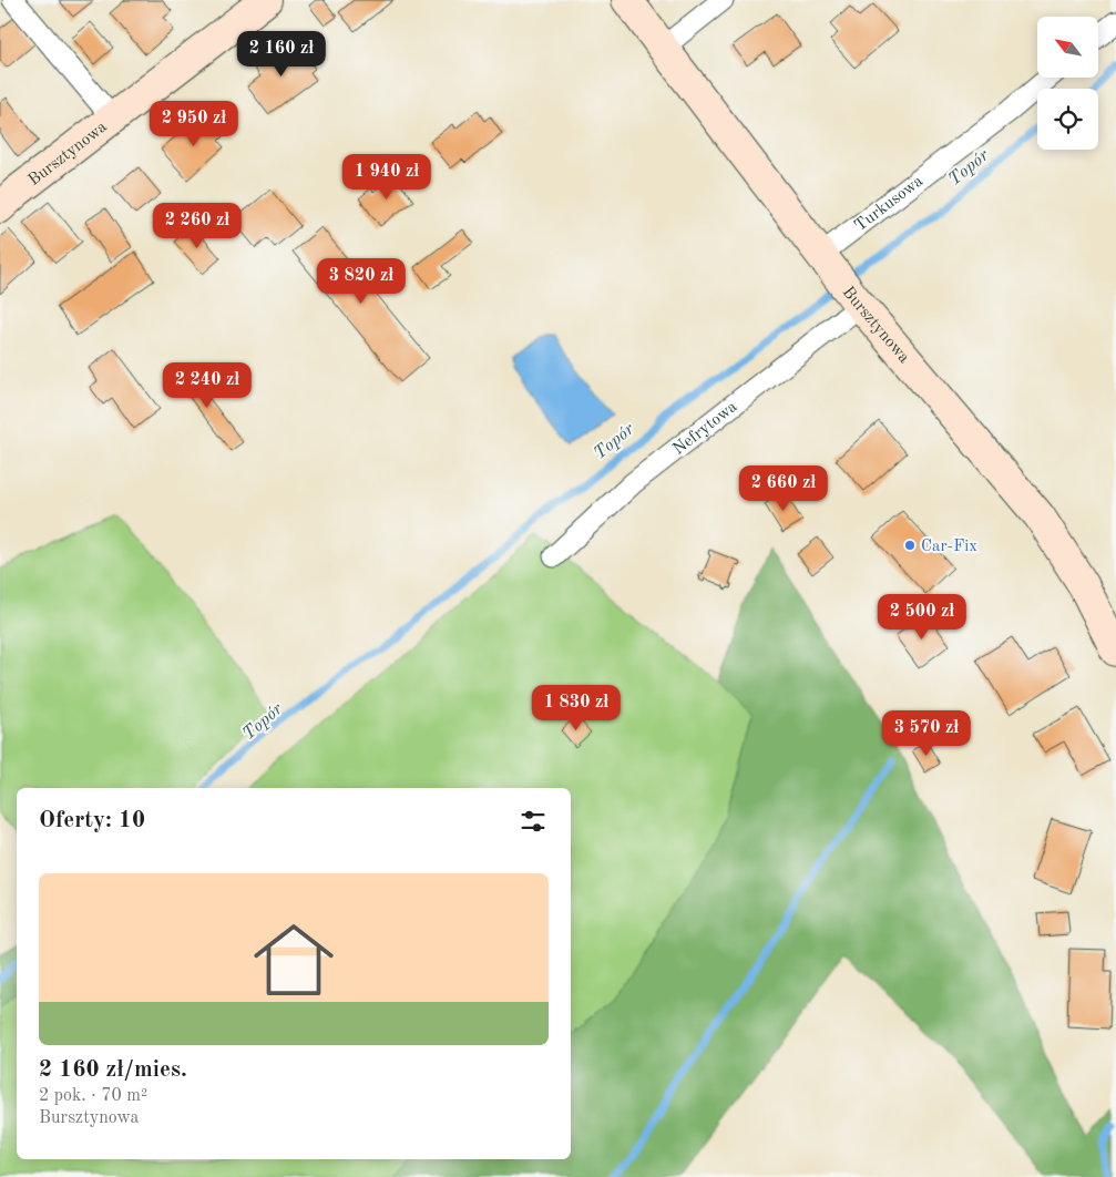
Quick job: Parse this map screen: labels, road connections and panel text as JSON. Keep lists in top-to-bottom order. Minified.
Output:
{"streets":{"street":["Bursztynowa","Turkusowa","Nefrytowa"]},"crossings":[["Bursztynowa","Turkusowa"],["Bursztynowa","Nefrytowa"]],"water":["Topór"],"places":["Car-Fix"],"north":"top left","page":{"price":["2 160 zł","2 950 zł","1 940 zł","2 260 zł","3 820 zł","2 240 zł","2 660 zł","2 500 zł","1 830 zł","3 570 zł"],"heading":"Oferty: 10","list":[{"name":"2 160 zł/mies.","note":"2 pok. · 70 m² · Bursztynowa"}]}}
